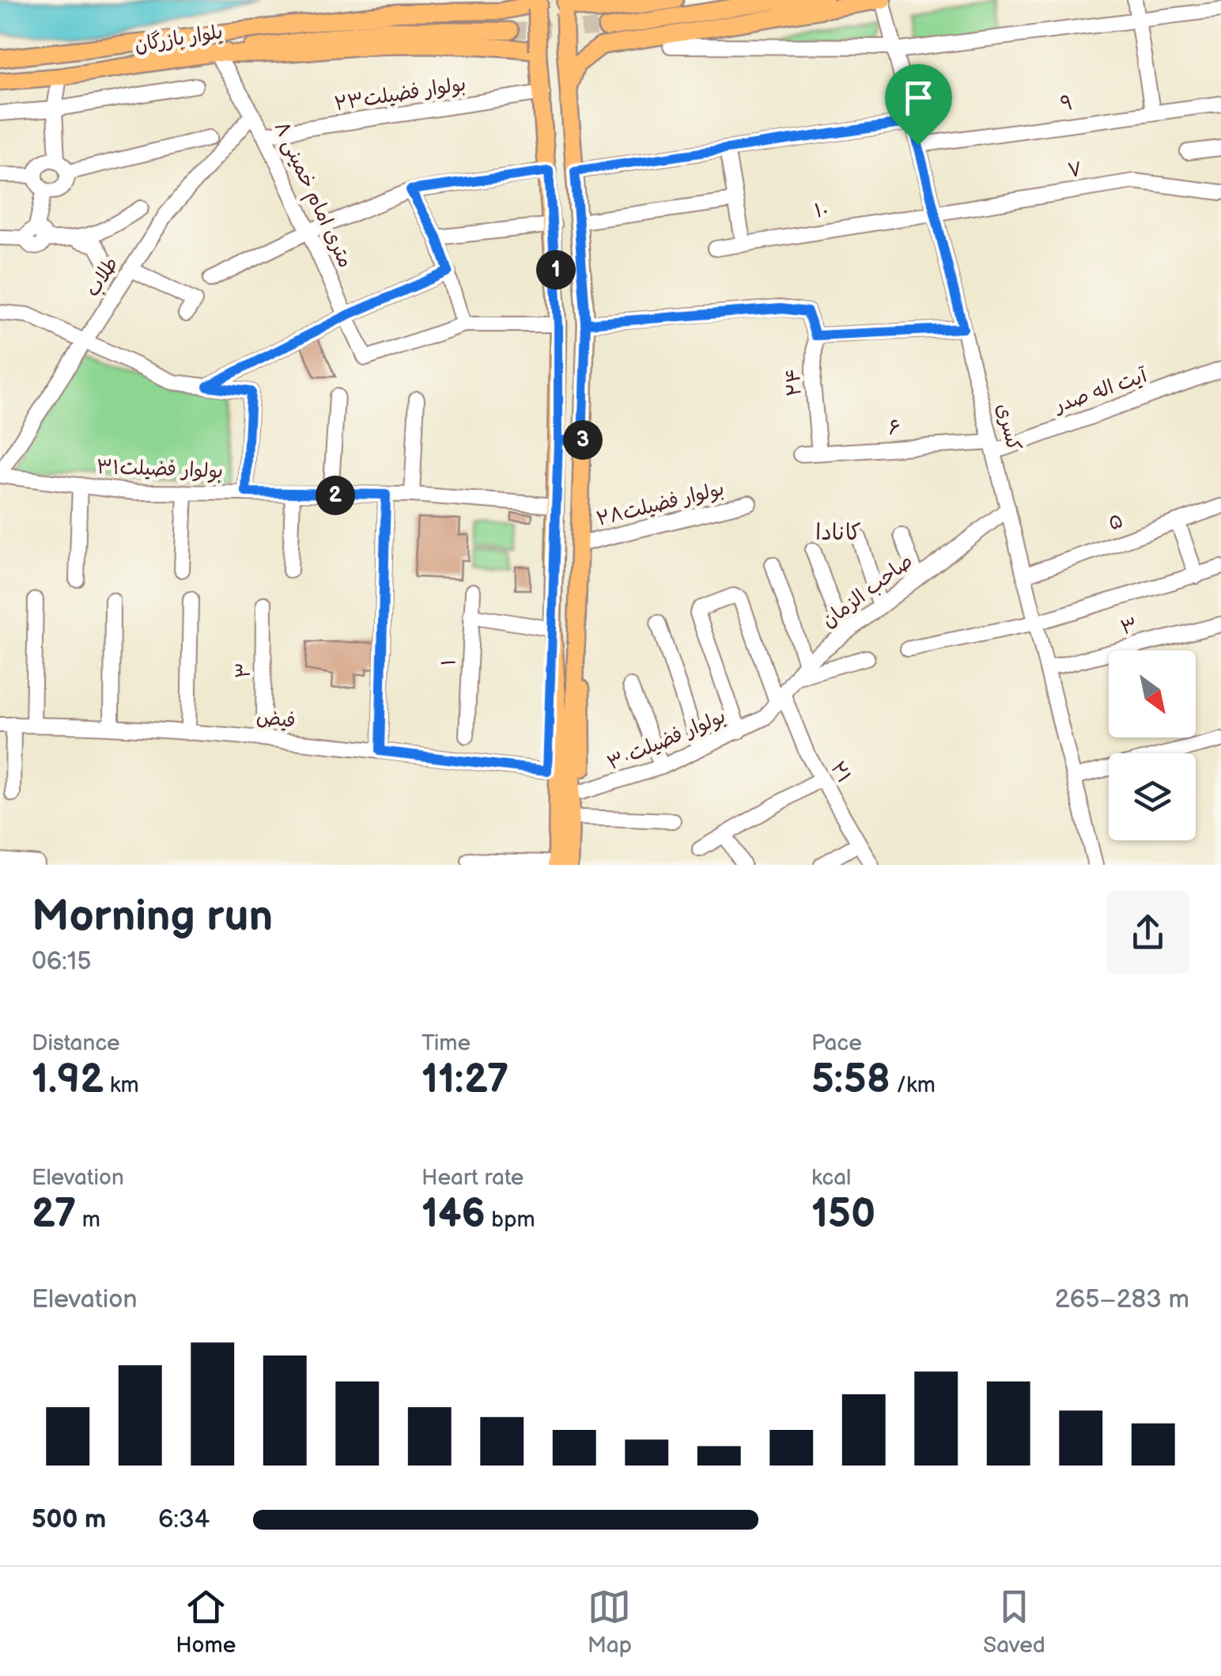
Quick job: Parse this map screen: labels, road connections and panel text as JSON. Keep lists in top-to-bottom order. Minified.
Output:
{"streets":{"main road":["بلوار بازرگان"],"street":["بولوار فضیلت۲۳","۹","۷","۸ متری امام خمینی","۱۰","طلاب","۲۴","آیت اله صدر","کسری","۶","بولوار فضیلت۳۱","بولوار فضیلت۲۸","۵","صاحب الزمان","۳","۱","فیض","بولوار فضیلت۳۰","۲۱"]},"crossings":[["بلوار بازرگان","۸ متری امام خمینی"],["بولوار فضیلت۲۳","۸ متری امام خمینی"],["۹","کسری"],["۷","۱۰"],["۷","کسری"],["۸ متری امام خمینی","طلاب"],["۱۰","کسری"],["طلاب","بولوار فضیلت۳۱"],["۲۴","۶"],["آیت اله صدر","کسری"],["آیت اله صدر","۶"],["کسری","۶"],["کسری","۵"],["کسری","صاحب الزمان"],["کسری","۳"],["صاحب الزمان","بولوار فضیلت۳۰"],["صاحب الزمان","۲۱"],["۳","فیض"],["بولوار فضیلت۳۰","۲۱"]],"districts":["کانادا"],"north":"bottom right","page":{"pins":["1","3","2"],"heading":["Morning run","06:15"],"stats":[["Distance","1.92 km"],["Time","11:27"],["Pace","5:58 /km"],["Elevation","27 m"],["Heart rate","146 bpm"],["kcal","150"]],"chart":["Elevation","265–283 m"],"list":[{"name":"500 m","note":"6:34"}],"tabs":["Home","Map","Saved"]}}
